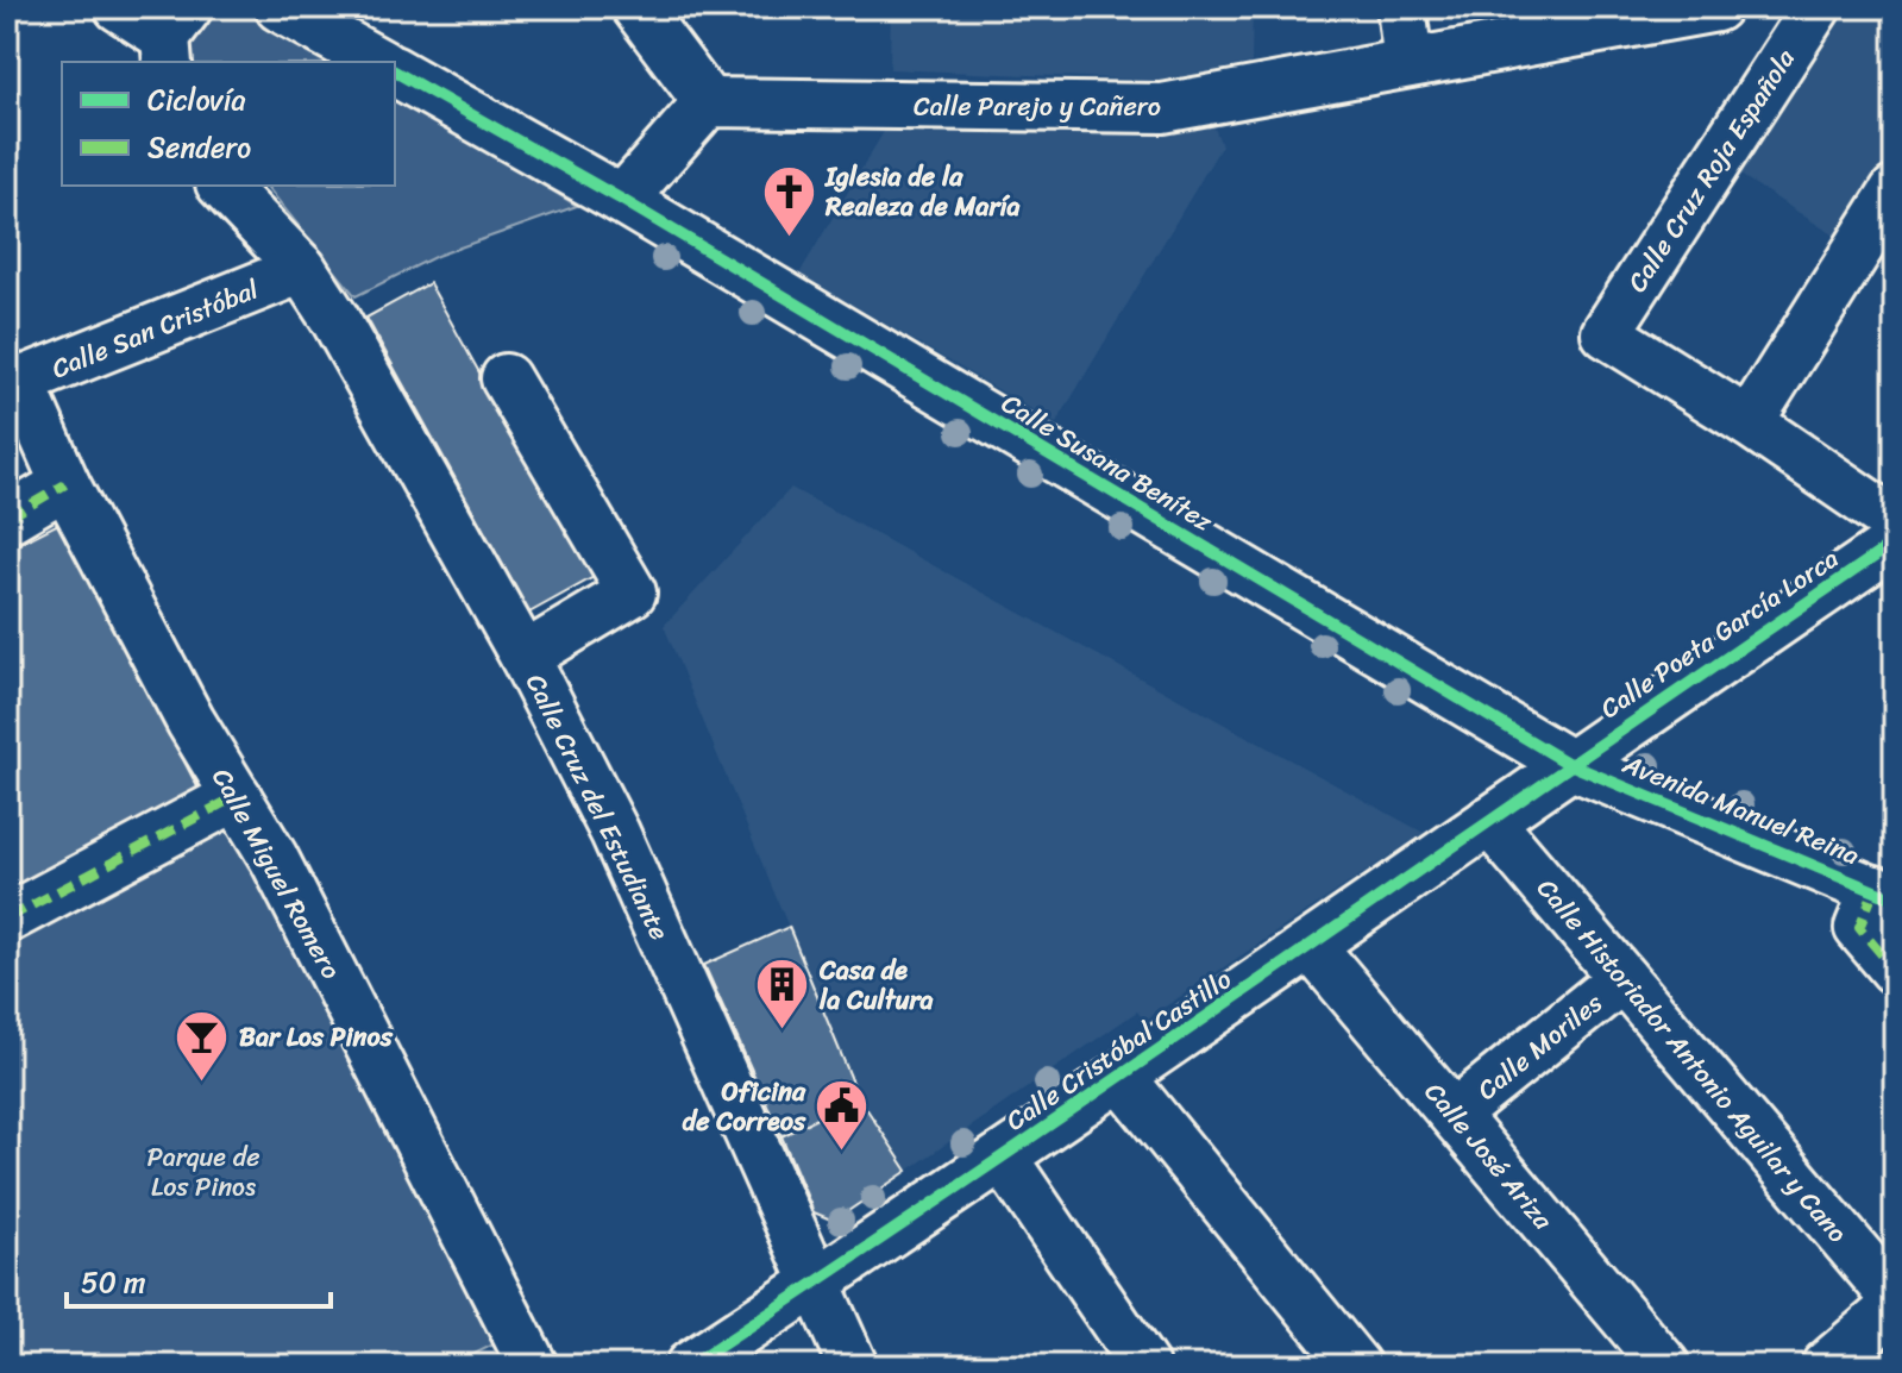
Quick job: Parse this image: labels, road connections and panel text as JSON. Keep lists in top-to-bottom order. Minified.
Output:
{"streets":{"street":["Calle Parejo y Cañero","Calle Cruz Roja Española","Calle San Cristóbal","Calle Susana Benítez","Calle Poeta García Lorca","Calle Cruz del Estudiante","Avenida Manuel Reina","Calle Miguel Romero","Calle Moriles","Calle Cristóbal Castillo","Calle Historiador Antonio Aguilar y Cano","Calle José Ariza"]},"crossings":[["Calle San Cristóbal","Calle Cruz del Estudiante"],["Calle San Cristóbal","Calle Miguel Romero"],["Calle Susana Benítez","Calle Poeta García Lorca"],["Calle Susana Benítez","Avenida Manuel Reina"],["Calle Susana Benítez","Calle Cristóbal Castillo"],["Calle Poeta García Lorca","Avenida Manuel Reina"],["Calle Poeta García Lorca","Calle Cristóbal Castillo"],["Calle Cruz del Estudiante","Calle Cristóbal Castillo"],["Avenida Manuel Reina","Calle Cristóbal Castillo"],["Calle Moriles","Calle Historiador Antonio Aguilar y Cano"],["Calle Moriles","Calle José Ariza"],["Calle Cristóbal Castillo","Calle Historiador Antonio Aguilar y Cano"],["Calle Cristóbal Castillo","Calle José Ariza"]],"parks":["Parque de Los Pinos"],"places":{"church":["Iglesia de la Realeza de María"],"building":["Casa de la Cultura"],"bar":["Bar Los Pinos"],"public building":["Oficina de Correos"]},"legend":["Ciclovía","Sendero"],"scale_bar":"50 m"}
